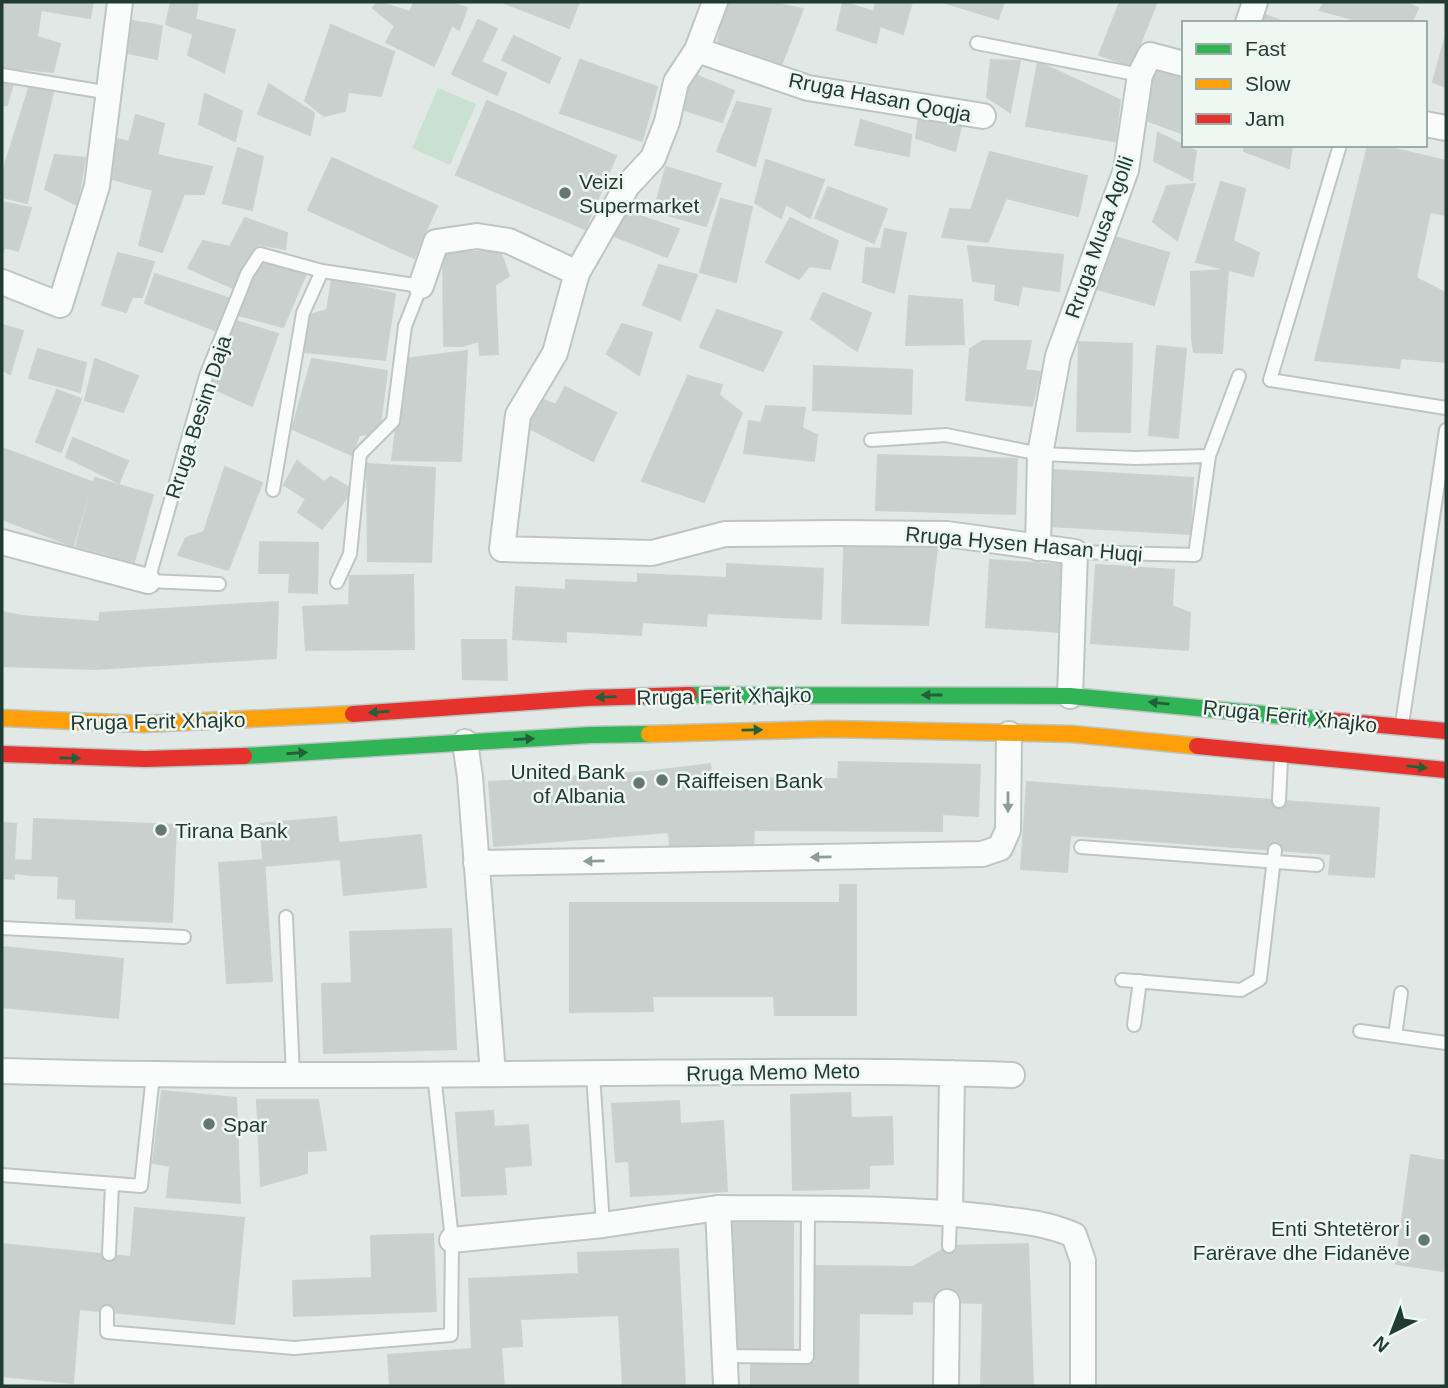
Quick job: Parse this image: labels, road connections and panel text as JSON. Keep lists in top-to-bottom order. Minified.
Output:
{"streets":{"main road":["Rruga Ferit Xhajko"],"street":["Rruga Hasan Qoqja","Rruga Musa Agolli","Rruga Hysen Hasan Huqi","Rruga Memo Meto"],"lane":["Rruga Besim Daja"]},"crossings":[["Rruga Musa Agolli","Rruga Hysen Hasan Huqi"]],"places":["Veizi Supermarket","Raiffeisen Bank","United Bank of Albania","Tirana Bank","Spar","Enti Shtetëror i Farërave dhe Fidanëve"],"legend":["Fast","Slow","Jam"],"north":"bottom left"}
